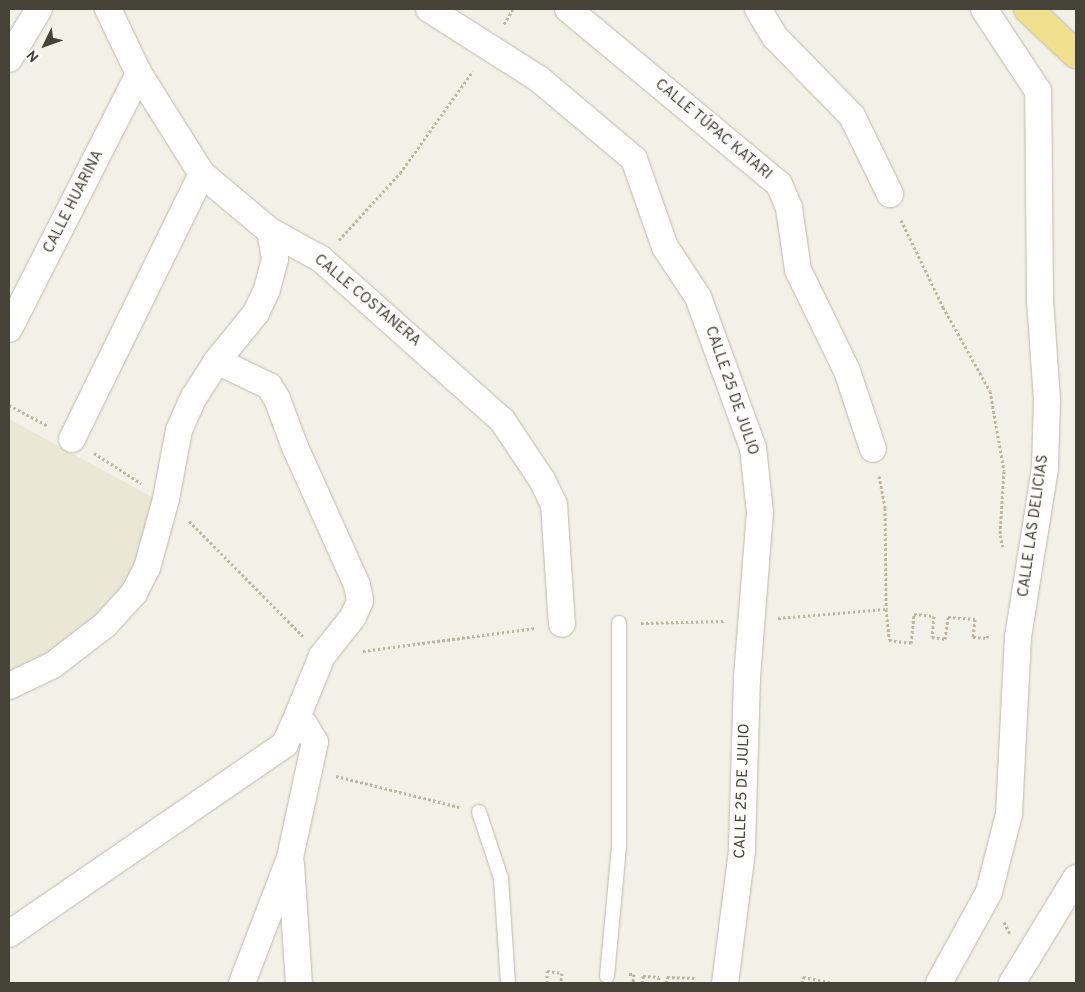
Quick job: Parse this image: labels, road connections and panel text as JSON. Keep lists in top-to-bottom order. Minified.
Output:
{"streets":{"street":["CALLE TÚPAC KATARI","CALLE HUARINA","CALLE COSTANERA","CALLE 25 DE JULIO","CALLE LAS DELICIAS"]},"crossings":[["CALLE HUARINA","CALLE COSTANERA"]],"north":"bottom left"}
